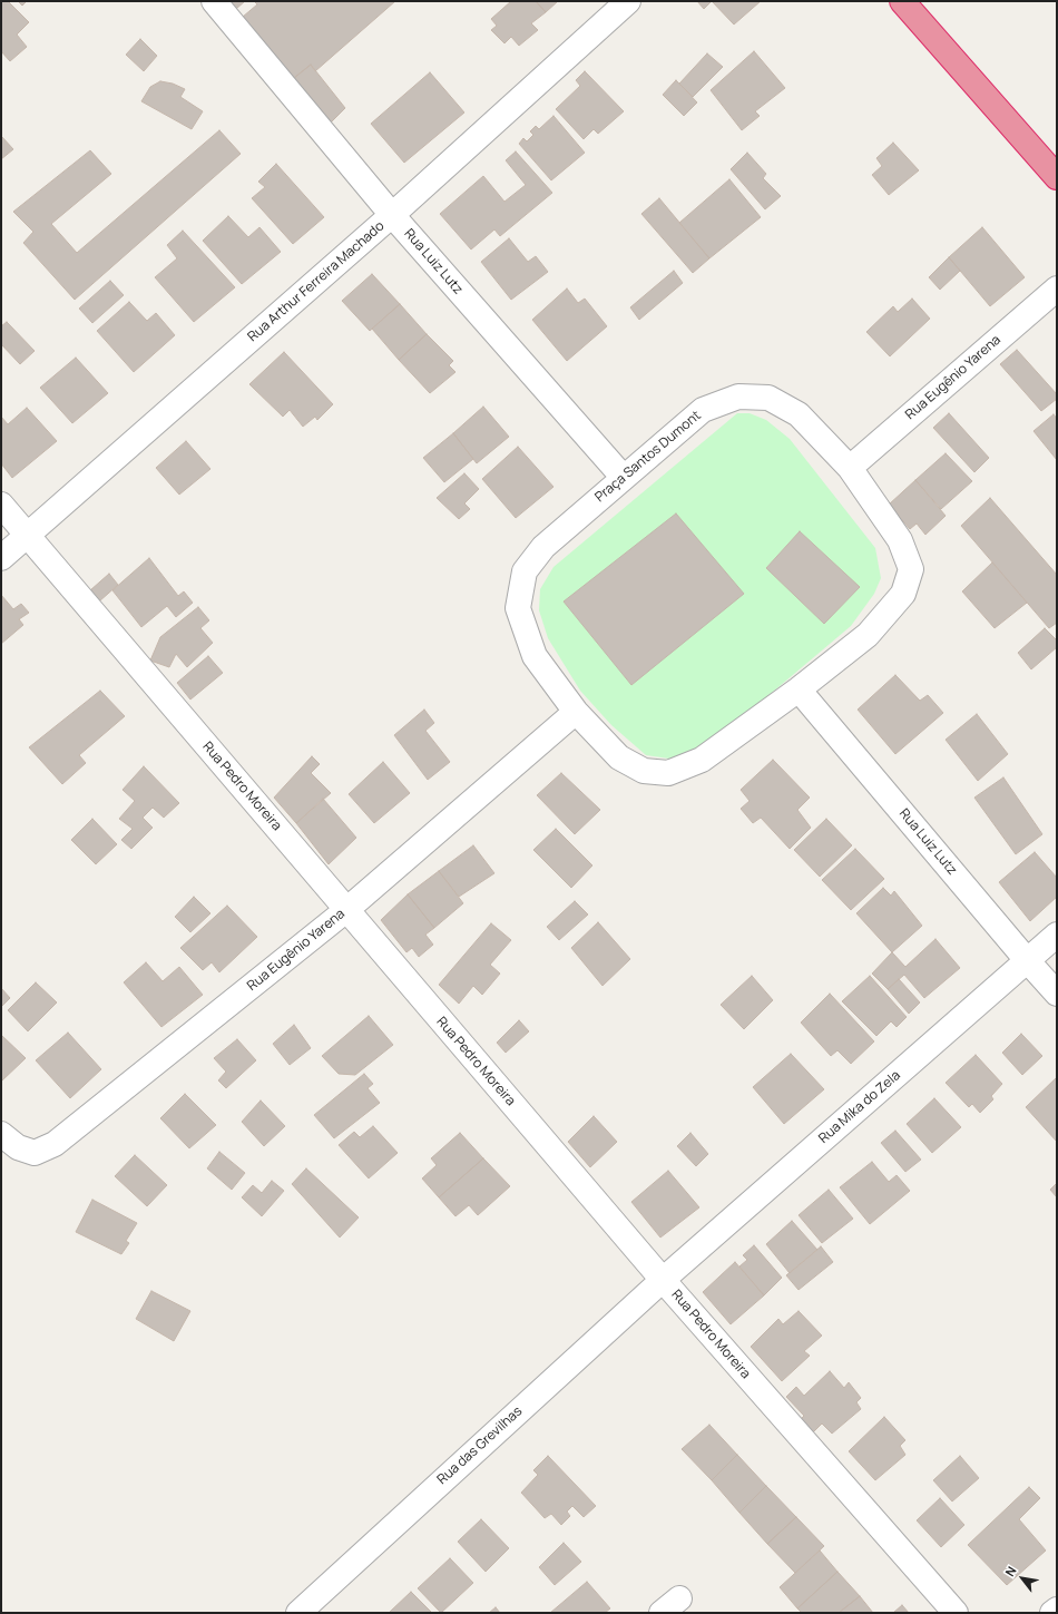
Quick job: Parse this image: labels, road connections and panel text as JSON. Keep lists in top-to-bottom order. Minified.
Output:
{"streets":{"street":["Rua Luiz Lutz","Rua Arthur Ferreira Machado","Rua Eugênio Yarena","Praça Santos Dumont","Rua Pedro Moreira","Rua Mika do Zela","Rua das Grevilhas"]},"crossings":[["Rua Luiz Lutz","Rua Arthur Ferreira Machado"],["Rua Luiz Lutz","Praça Santos Dumont"],["Rua Luiz Lutz","Rua Mika do Zela"],["Rua Arthur Ferreira Machado","Rua Pedro Moreira"],["Rua Eugênio Yarena","Praça Santos Dumont"],["Rua Eugênio Yarena","Rua Pedro Moreira"],["Rua Pedro Moreira","Rua Mika do Zela"],["Rua Pedro Moreira","Rua das Grevilhas"],["Rua Mika do Zela","Rua das Grevilhas"]],"north":"top left"}
